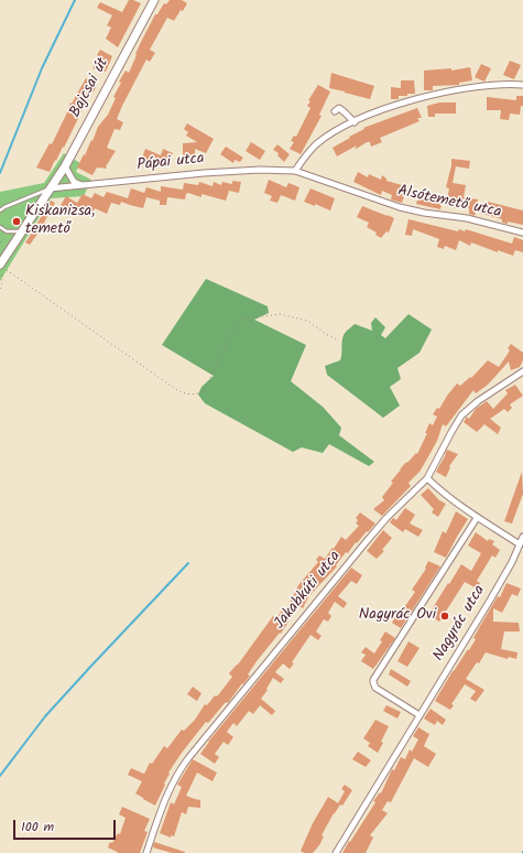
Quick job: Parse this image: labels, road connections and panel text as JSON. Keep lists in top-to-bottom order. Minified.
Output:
{"streets":{"main road":["Bajcsai út"],"street":["Pápai utca","Alsótemető utca","Jakabkúti utca","Nagyrác utca"]},"crossings":[["Bajcsai út","Pápai utca"],["Pápai utca","Alsótemető utca"]],"places":["Kiskanizsa, temető","Nagyrác Ovi"],"scale_bar":"100 m"}
